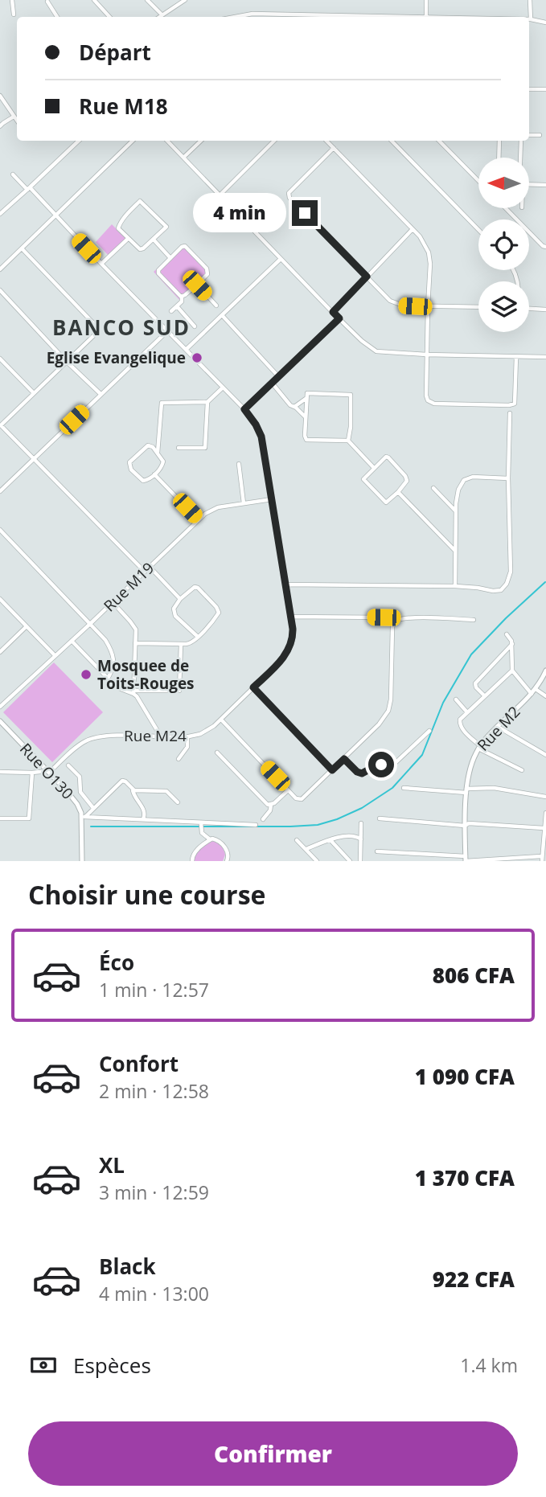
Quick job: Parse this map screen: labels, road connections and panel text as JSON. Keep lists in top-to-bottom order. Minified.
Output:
{"streets":{"street":["Rue M19","Rue M2","Rue M24","Rue O130"]},"crossings":[["Rue M19","Rue M24"],["Rue M24","Rue O130"]],"districts":["BANCO SUD"],"places":["Eglise Evangelique","Mosquee de Toits-Rouges"],"north":"left","page":{"banner":["Départ","Rue M18"],"bubble":"4 min","heading":"Choisir une course","list":[{"name":"Éco","note":"1 min · 12:57","value":"806 CFA"},{"name":"Confort","note":"2 min · 12:58","value":"1 090 CFA"},{"name":"XL","note":"3 min · 12:59","value":"1 370 CFA"},{"name":"Black","note":"4 min · 13:00","value":"922 CFA"}],"pay":["Espèces","1.4 km"],"buttons":"Confirmer"}}
